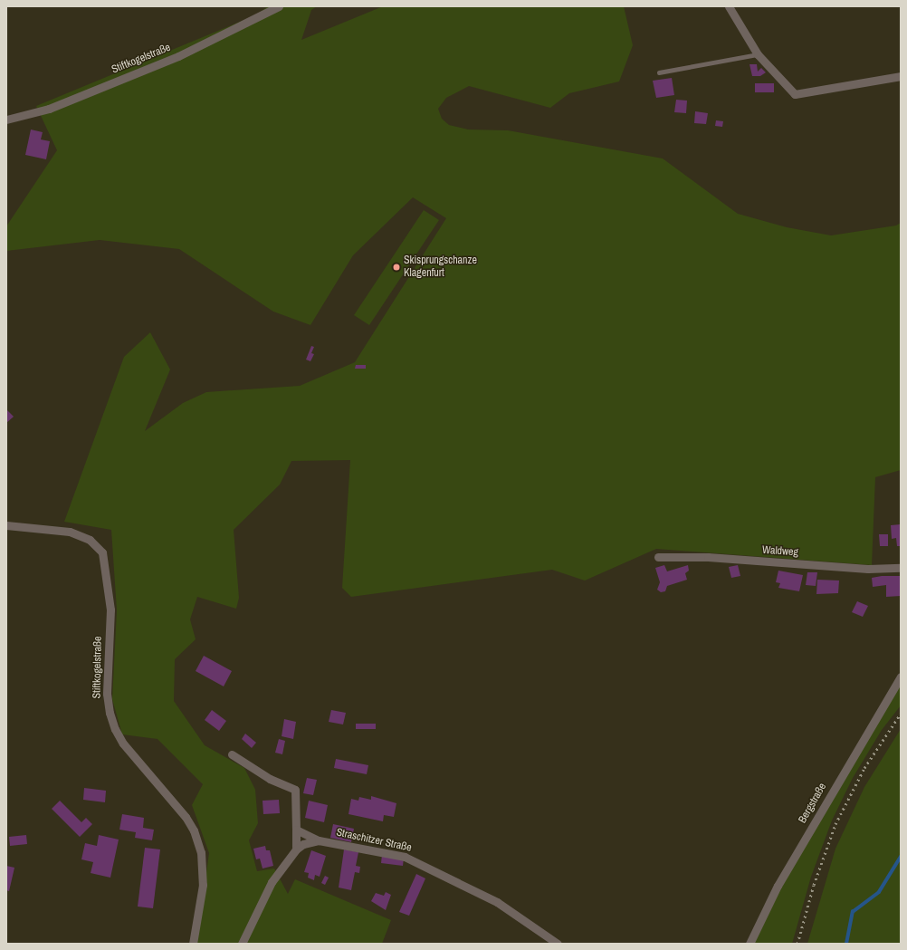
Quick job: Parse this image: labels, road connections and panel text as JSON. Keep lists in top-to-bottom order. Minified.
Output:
{"streets":{"street":["Stiftkogelstraße","Waldweg","Bergstraße","Straschitzer Straße"]},"places":["Skisprungschanze Klagenfurt"]}
